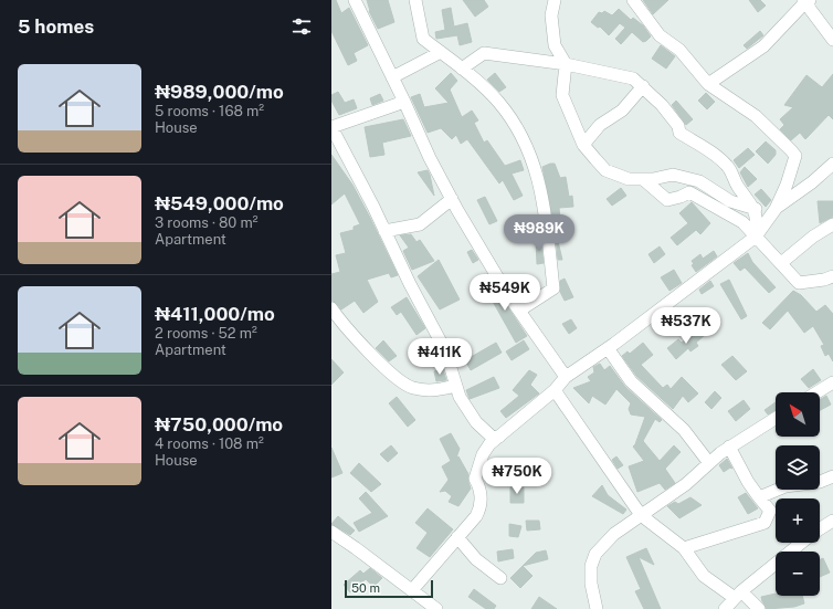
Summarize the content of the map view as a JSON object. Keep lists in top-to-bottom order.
{
  "scale_bar": "50 m",
  "north": "top left",
  "page": {
    "heading": "5 homes",
    "list": [
      {
        "name": "₦989,000/mo",
        "note": "5 rooms · 168 m² · House"
      },
      {
        "name": "₦549,000/mo",
        "note": "3 rooms · 80 m² · Apartment"
      },
      {
        "name": "₦411,000/mo",
        "note": "2 rooms · 52 m² · Apartment"
      },
      {
        "name": "₦750,000/mo",
        "note": "4 rooms · 108 m² · House"
      }
    ],
    "price": [
      "₦989K",
      "₦549K",
      "₦537K",
      "₦411K",
      "₦750K"
    ],
    "map_buttons": ["+", "−"],
    "scale": "50 m"
  }
}
